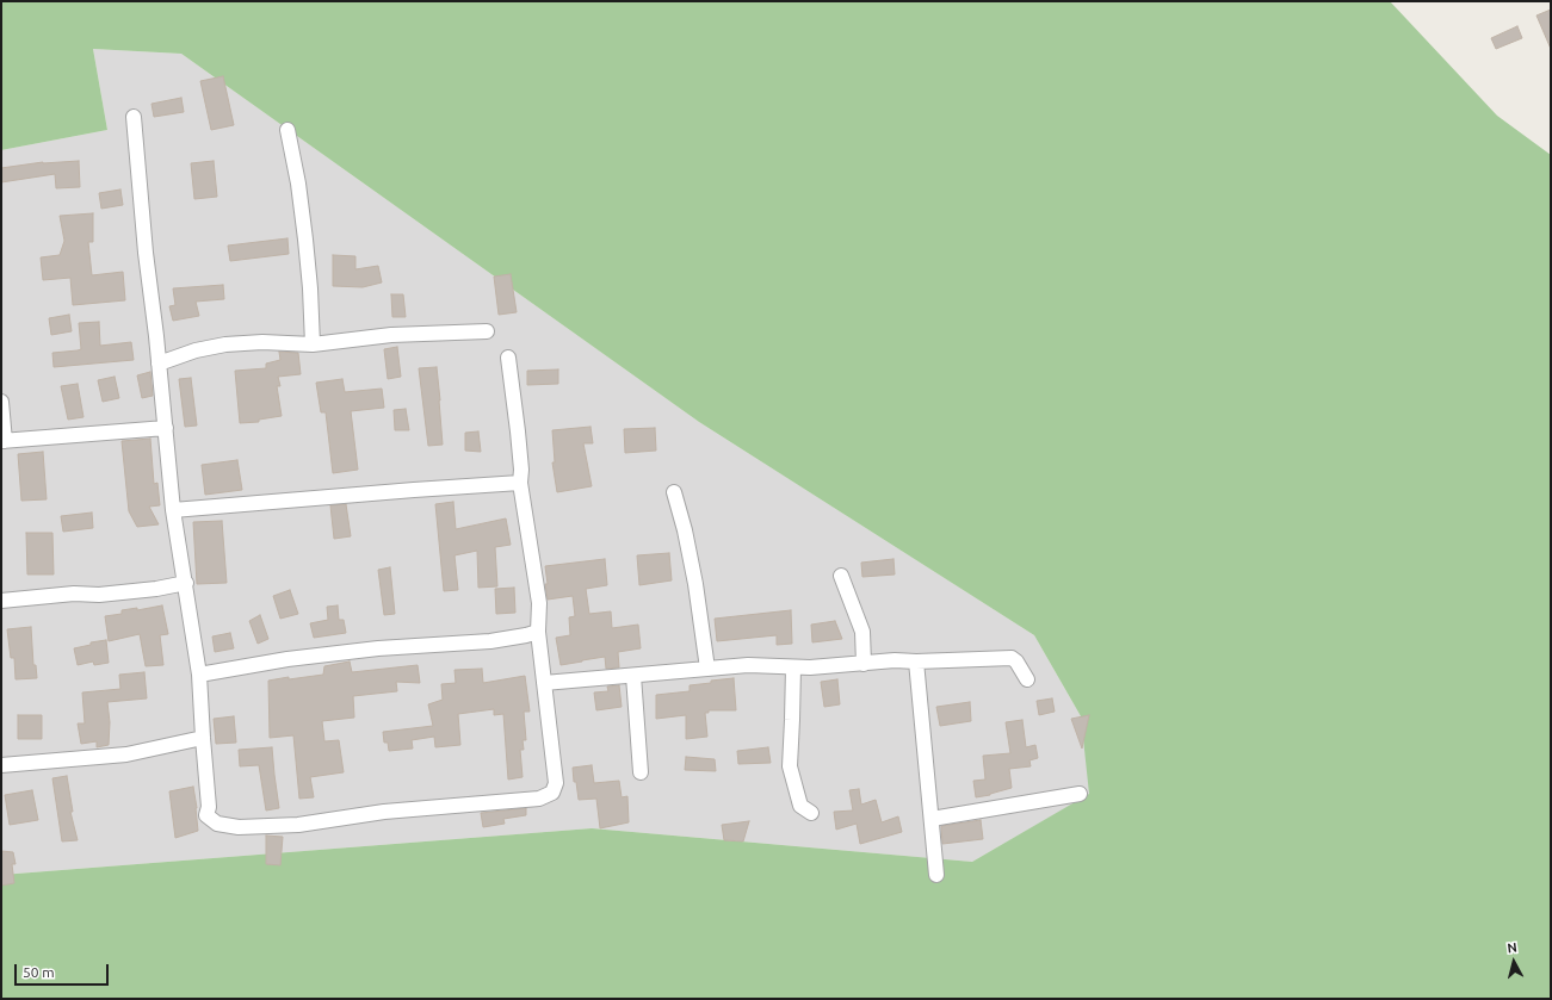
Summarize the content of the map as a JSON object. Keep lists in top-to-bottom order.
{
  "scale_bar": "50 m",
  "north": "top"
}
